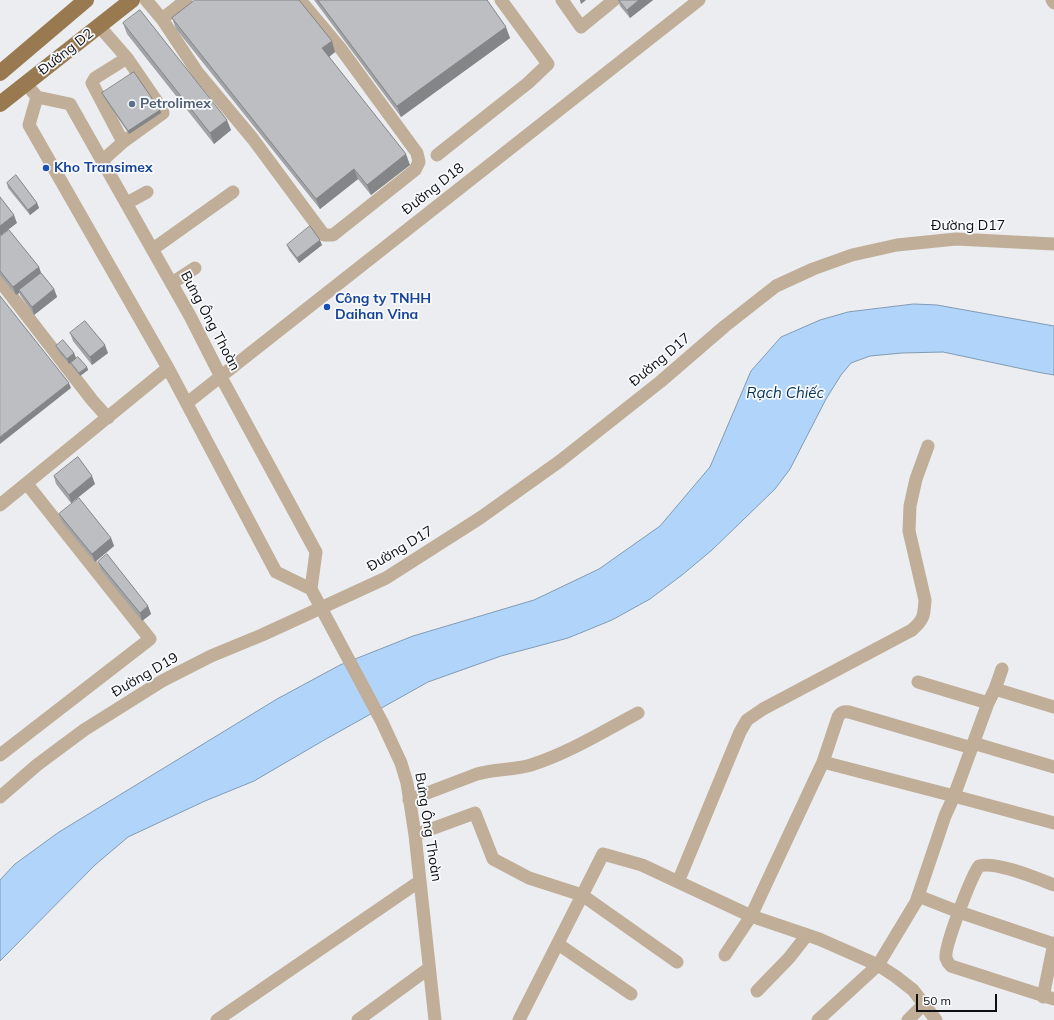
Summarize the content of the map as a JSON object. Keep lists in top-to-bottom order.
{
  "streets": {
    "main road": ["Đường D2"],
    "street": [
      "Đường D18",
      "Đường D17",
      "Bưng Ông Thoàn",
      "Đường D19"
    ]
  },
  "crossings": [
    ["Đường D18", "Bưng Ông Thoàn"],
    ["Đường D17", "Bưng Ông Thoàn"],
    ["Đường D17", "Đường D19"],
    ["Bưng Ông Thoàn", "Đường D19"]
  ],
  "water": ["Rạch Chiếc"],
  "places": ["Petrolimex", "Kho Transimex", "Công ty TNHH Daihan Vina"],
  "scale_bar": "50 m"
}
